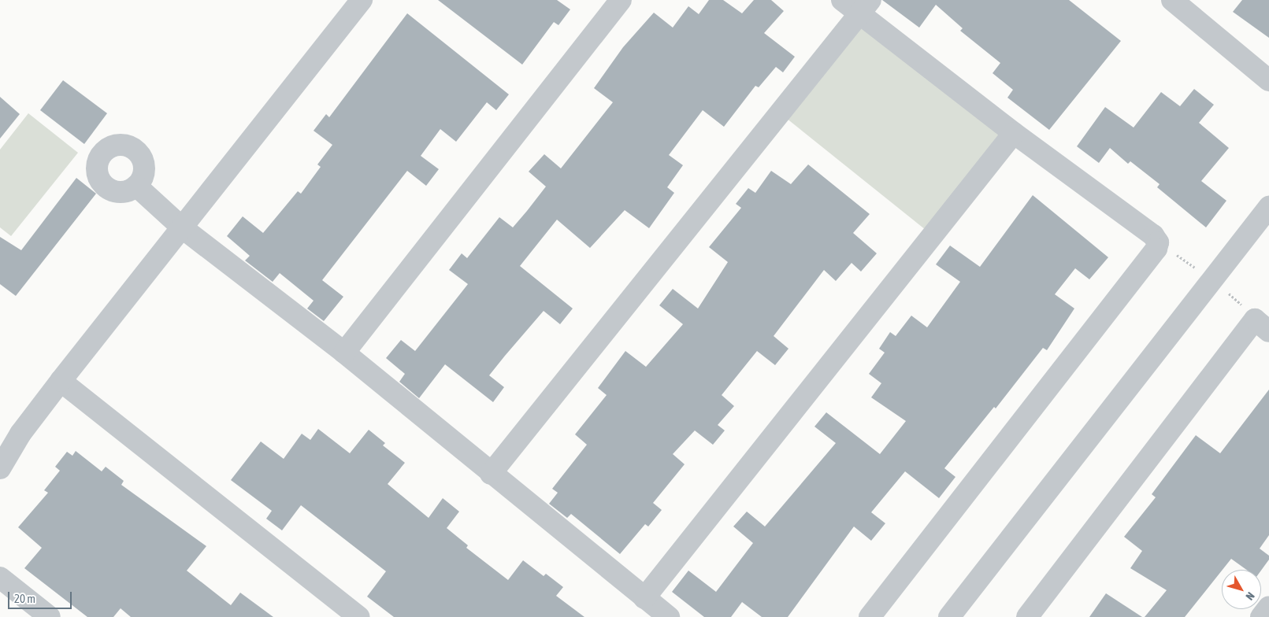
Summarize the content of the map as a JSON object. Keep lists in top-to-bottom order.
{
  "scale_bar": "20 m",
  "north": "bottom right"
}
